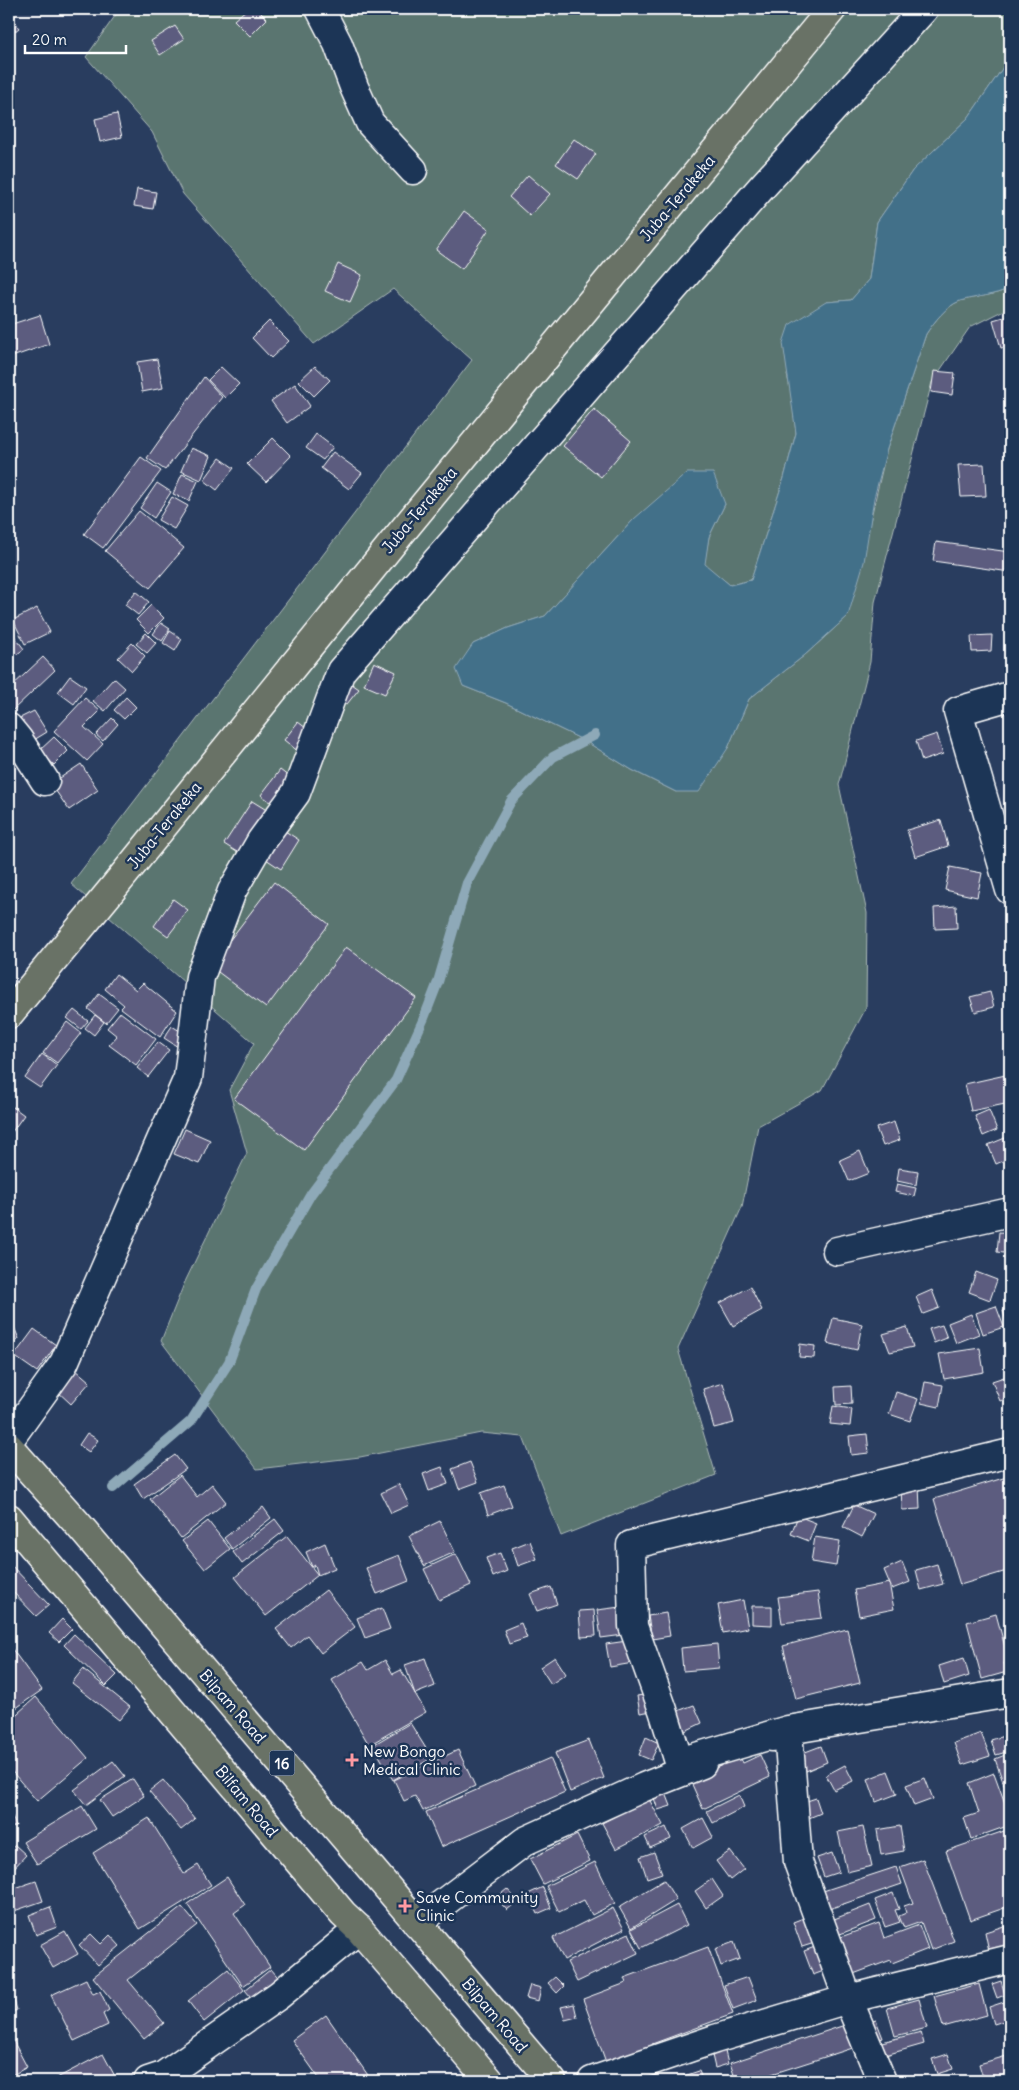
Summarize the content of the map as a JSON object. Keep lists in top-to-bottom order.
{
  "streets": {
    "main road": [
      "Juba-Terakeka",
      "Bilpam Road",
      "16",
      "Bilfam Road"
    ]
  },
  "places": {
    "health": ["New Bongo Medical Clinic", "Save Community Clinic"]
  },
  "scale_bar": "20 m"
}
